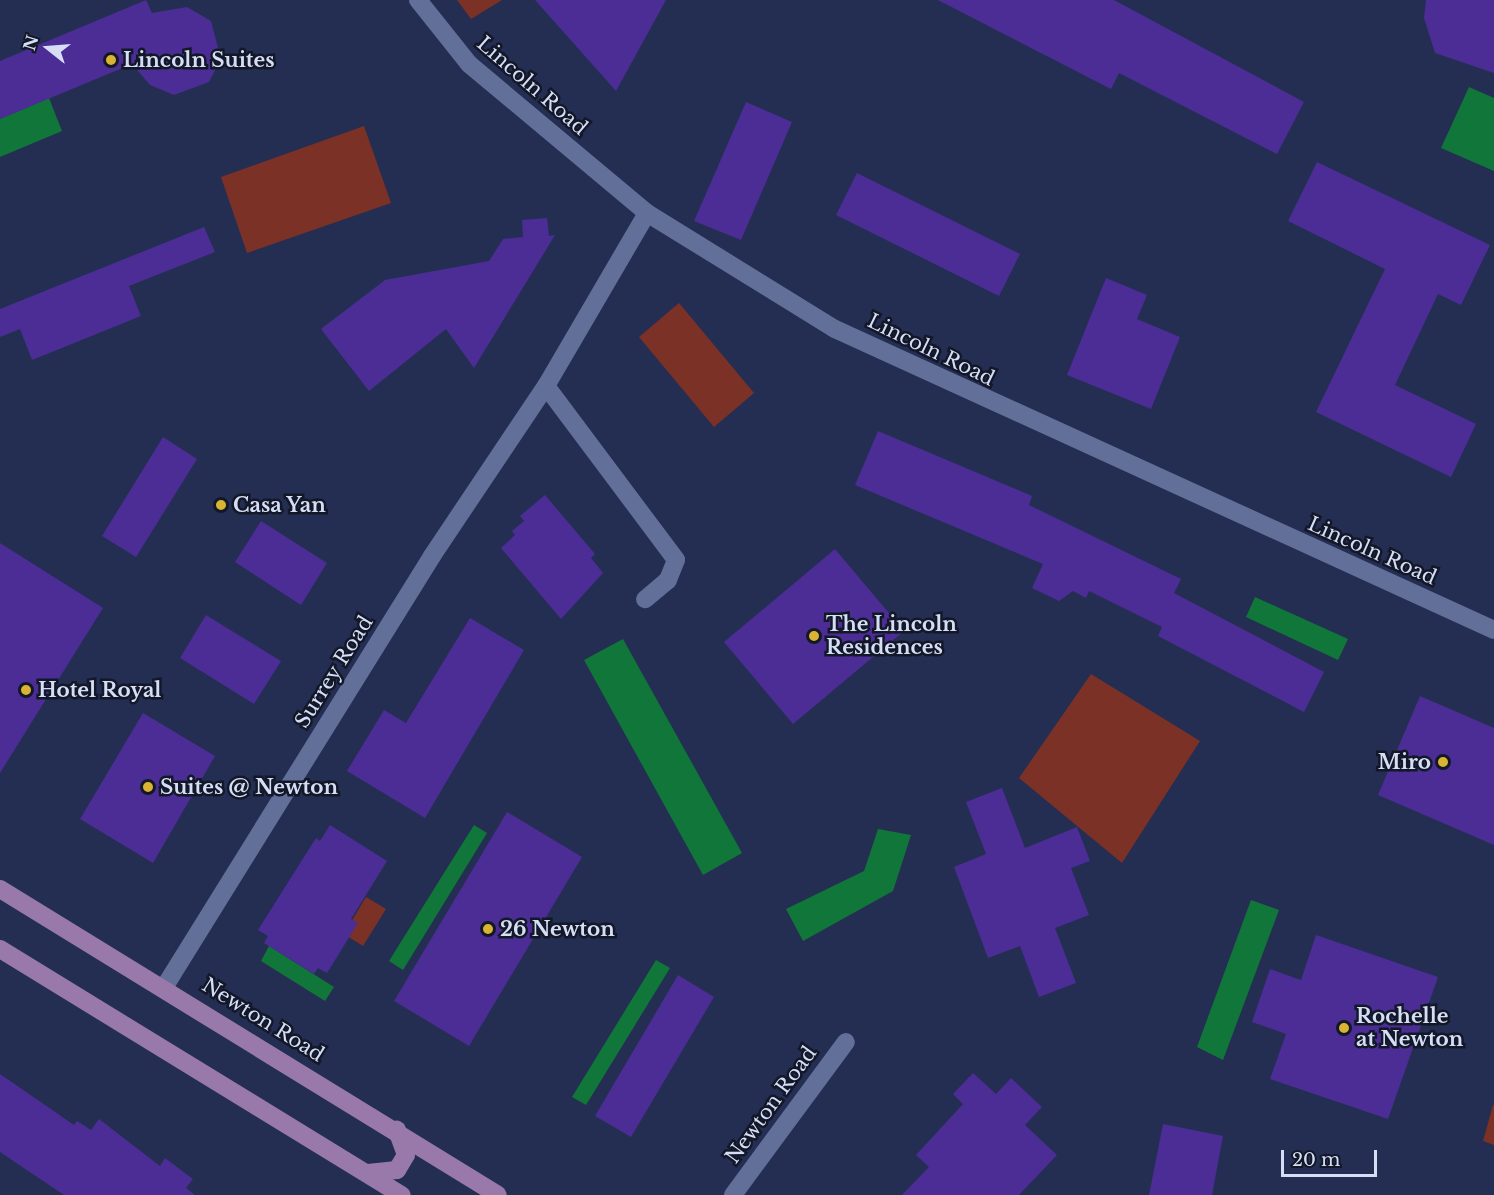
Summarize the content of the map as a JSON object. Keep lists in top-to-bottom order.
{
  "streets": {
    "main road": ["Newton Road"],
    "street": ["Lincoln Road", "Surrey Road"]
  },
  "crossings": [
    ["Lincoln Road", "Surrey Road"],
    ["Surrey Road", "Newton Road"]
  ],
  "places": [
    "Lincoln Suites",
    "Casa Yan",
    "The Lincoln Residences",
    "Hotel Royal",
    "Miro",
    "Suites @ Newton",
    "26 Newton",
    "Rochelle at Newton"
  ],
  "scale_bar": "20 m",
  "north": "left"
}
